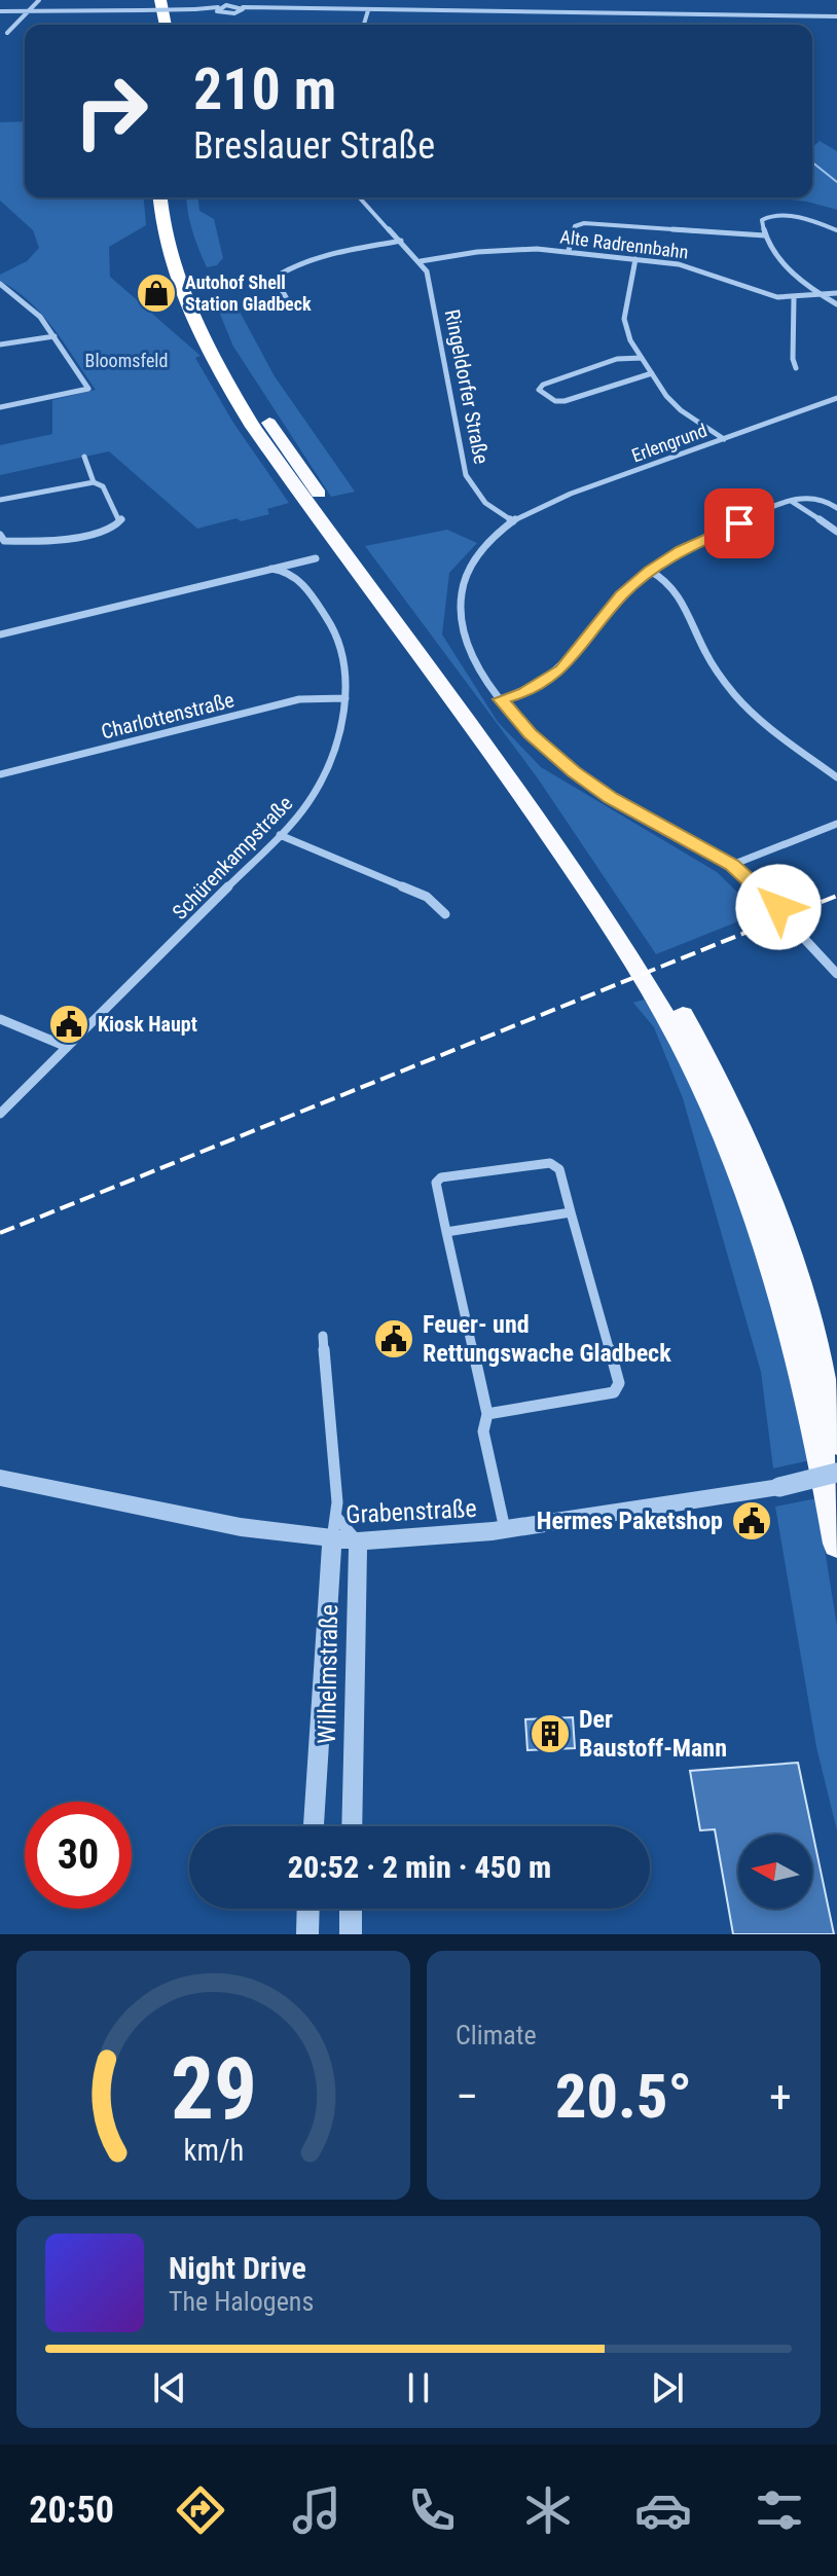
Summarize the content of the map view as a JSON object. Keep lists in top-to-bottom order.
{
  "streets": {
    "street": [
      "Alte Radrennbahn",
      "Ringeldorfer Straße",
      "Erlengrund",
      "Charlottenstraße",
      "Schürenkampstraße",
      "Grabenstraße",
      "Wilhelmstraße"
    ]
  },
  "crossings": [
    ["Alte Radrennbahn", "Ringeldorfer Straße"],
    ["Ringeldorfer Straße", "Erlengrund"],
    ["Charlottenstraße", "Schürenkampstraße"],
    ["Grabenstraße", "Wilhelmstraße"]
  ],
  "parks": ["Bloomsfeld"],
  "places": {
    "shop": ["Autohof Shell Station Gladbeck"],
    "public building": ["Kiosk Haupt", "Feuer- und Rettungswache Gladbeck", "Hermes Paketshop"],
    "building": ["Der Baustoff-Mann"]
  },
  "north": "left",
  "page": {
    "turn": ["210 m", "Breslauer Straße"],
    "limit": "30",
    "trip": "20:52 · 2 min · 450 m",
    "tile": "Climate",
    "heat": ["−", "20.5°", "+"],
    "song": ["Night Drive", "The Halogens"],
    "tabs": "20:50",
    "gauge": ["29", "km/h"]
  }
}
